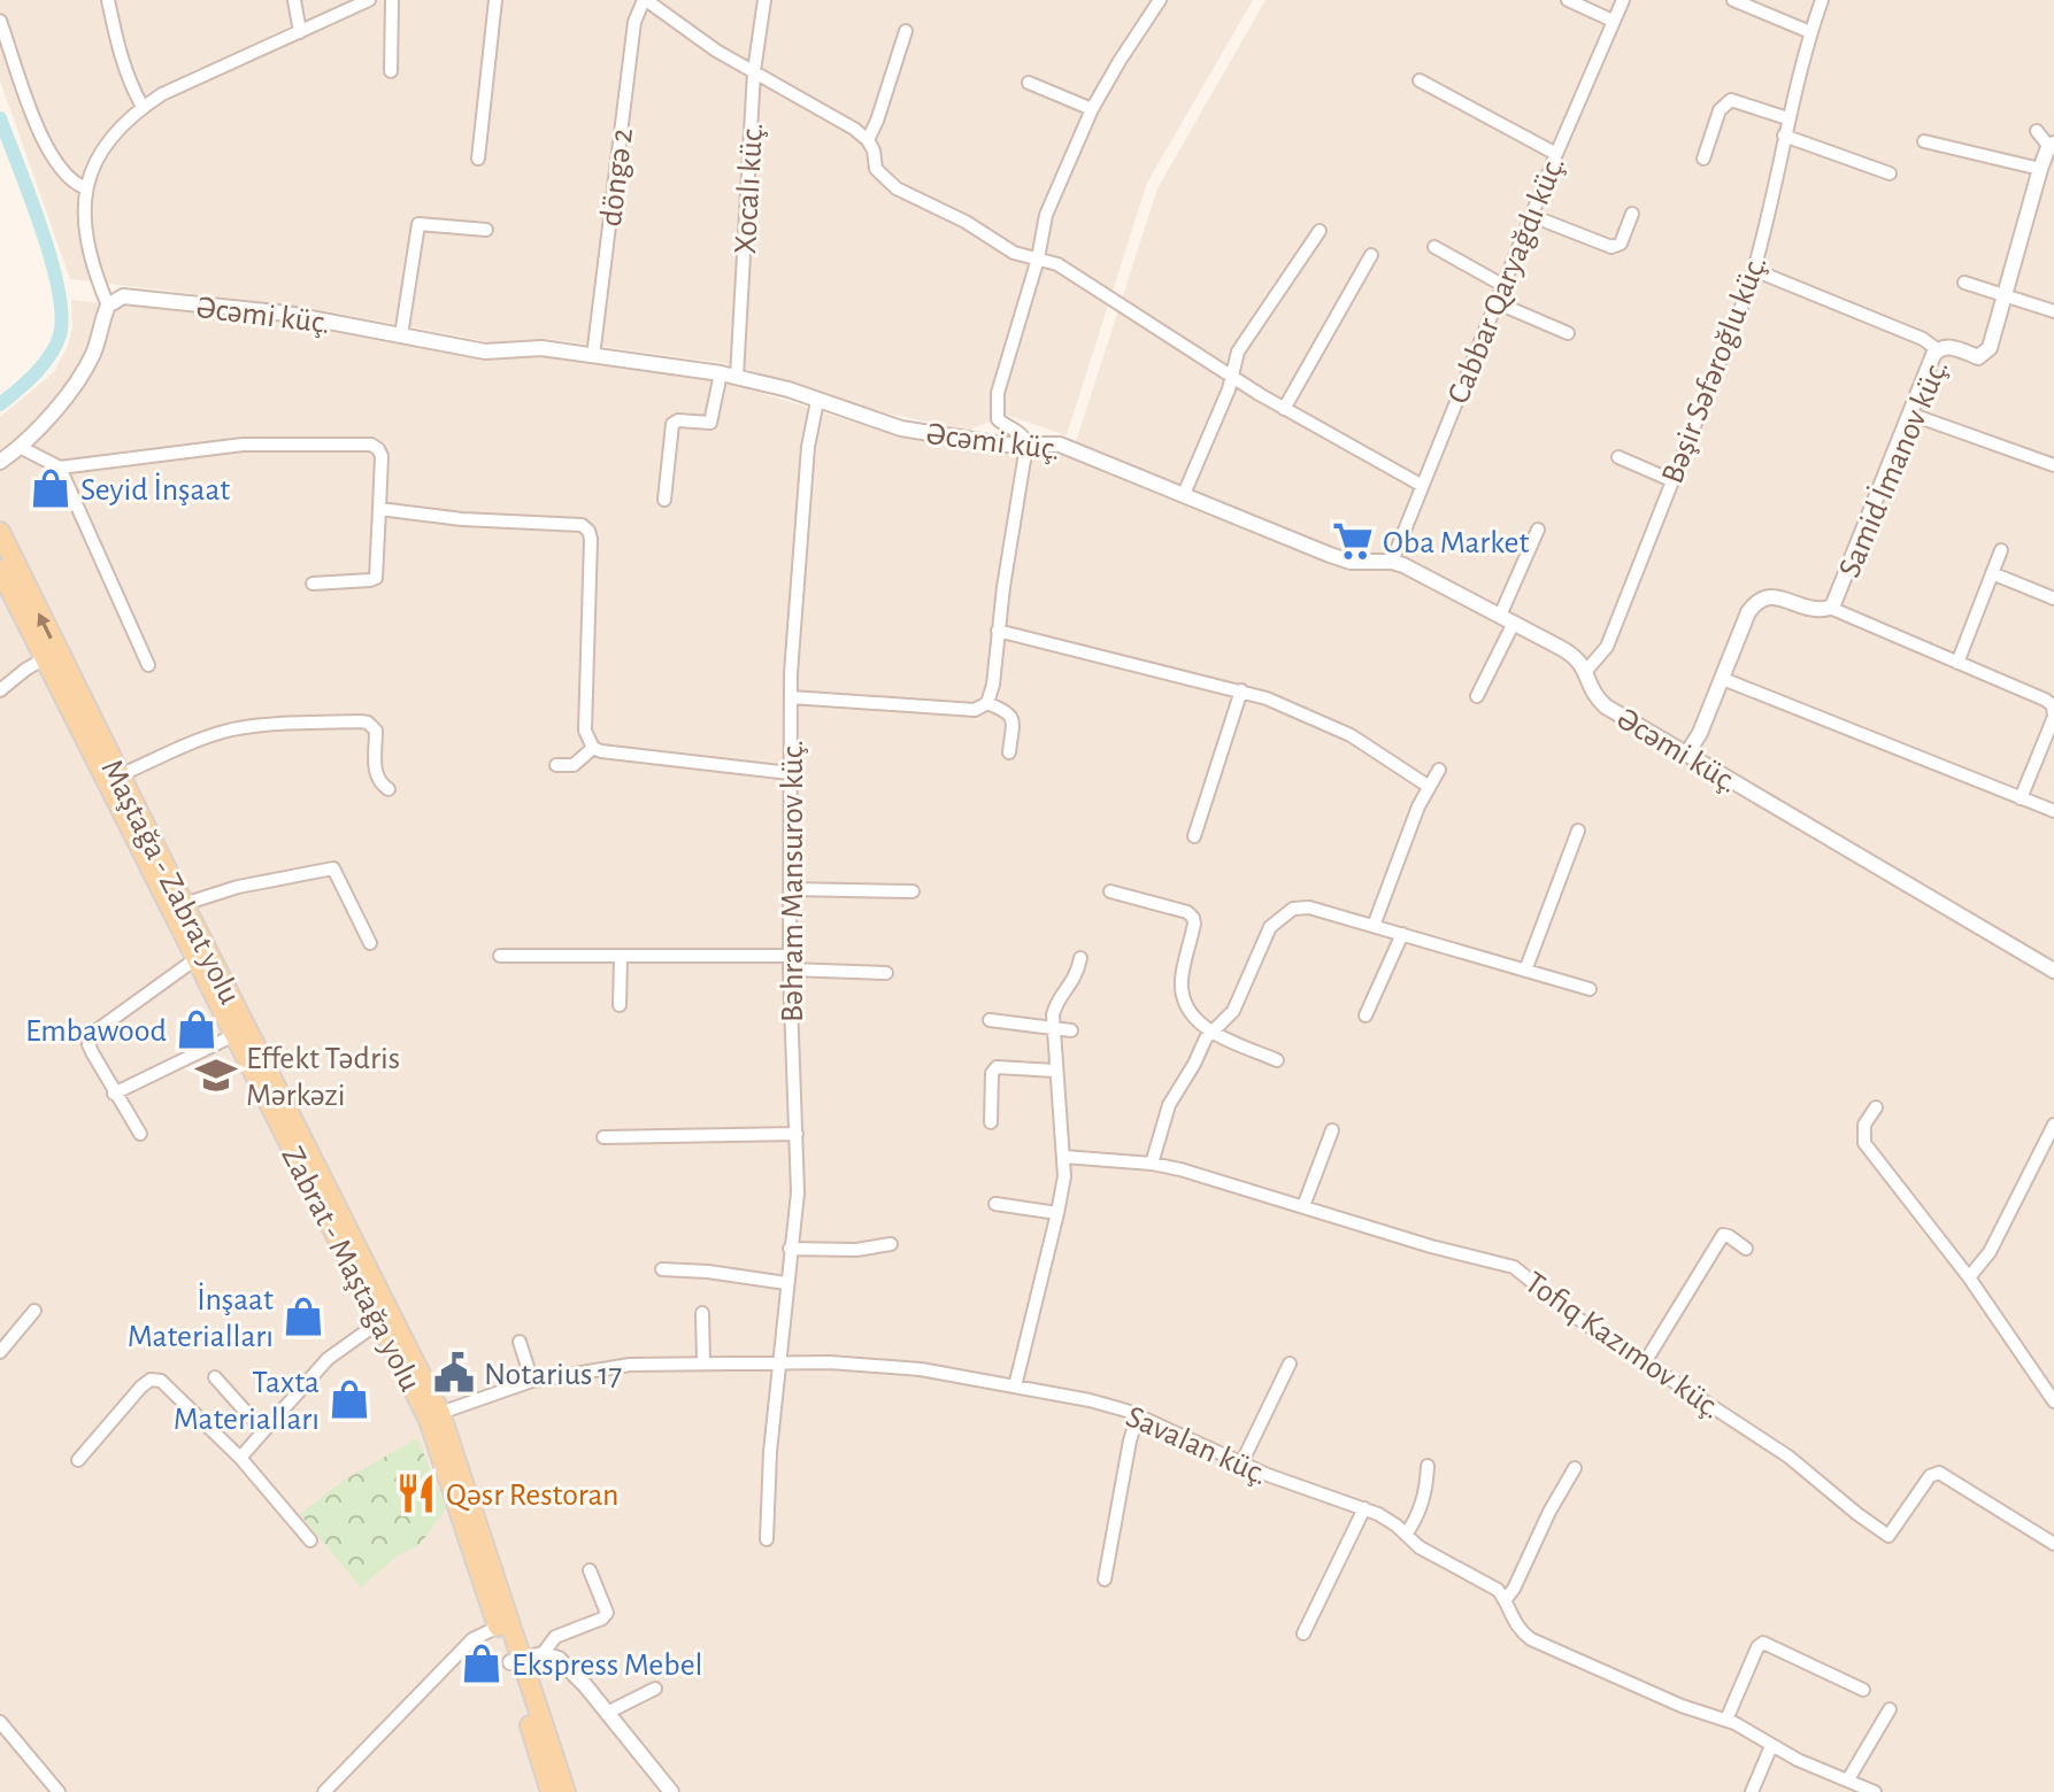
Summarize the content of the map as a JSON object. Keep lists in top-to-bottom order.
{
  "streets": {
    "main road": ["Maştağa - Zabrat yolu", "Zabrat - Maştağa yolu"],
    "street": [
      "döngə 2",
      "Xocalı küç.",
      "Cabbar Qaryağdı küç.",
      "Əcəmi küç.",
      "Bəşir Səfəroğlu küç.",
      "Samid İmanov küç.",
      "Bəhram Mansurov küç.",
      "Tofiq Kazımov küç.",
      "Savalan küç."
    ]
  },
  "crossings": [
    ["döngə 2", "Əcəmi küç."],
    ["Xocalı küç.", "Əcəmi küç."],
    ["Cabbar Qaryağdı küç.", "Əcəmi küç."],
    ["Əcəmi küç.", "Bəşir Səfəroğlu küç."],
    ["Əcəmi küç.", "Samid İmanov küç."],
    ["Əcəmi küç.", "Bəhram Mansurov küç."],
    ["Maştağa - Zabrat yolu", "Zabrat - Maştağa yolu"],
    ["Maştağa - Zabrat yolu", "Savalan küç."],
    ["Bəhram Mansurov küç.", "Savalan küç."]
  ],
  "places": {
    "shop": [
      "Seyid İnşaat",
      "Embawood",
      "İnşaat Materialları",
      "Taxta Materialları",
      "Ekspress Mebel"
    ],
    "supermarket": ["Oba Market"],
    "school or university": ["Effekt Tədris Mərkəzi"],
    "public building": ["Notarius 17"],
    "restaurant": ["Qəsr Restoran"]
  }
}
